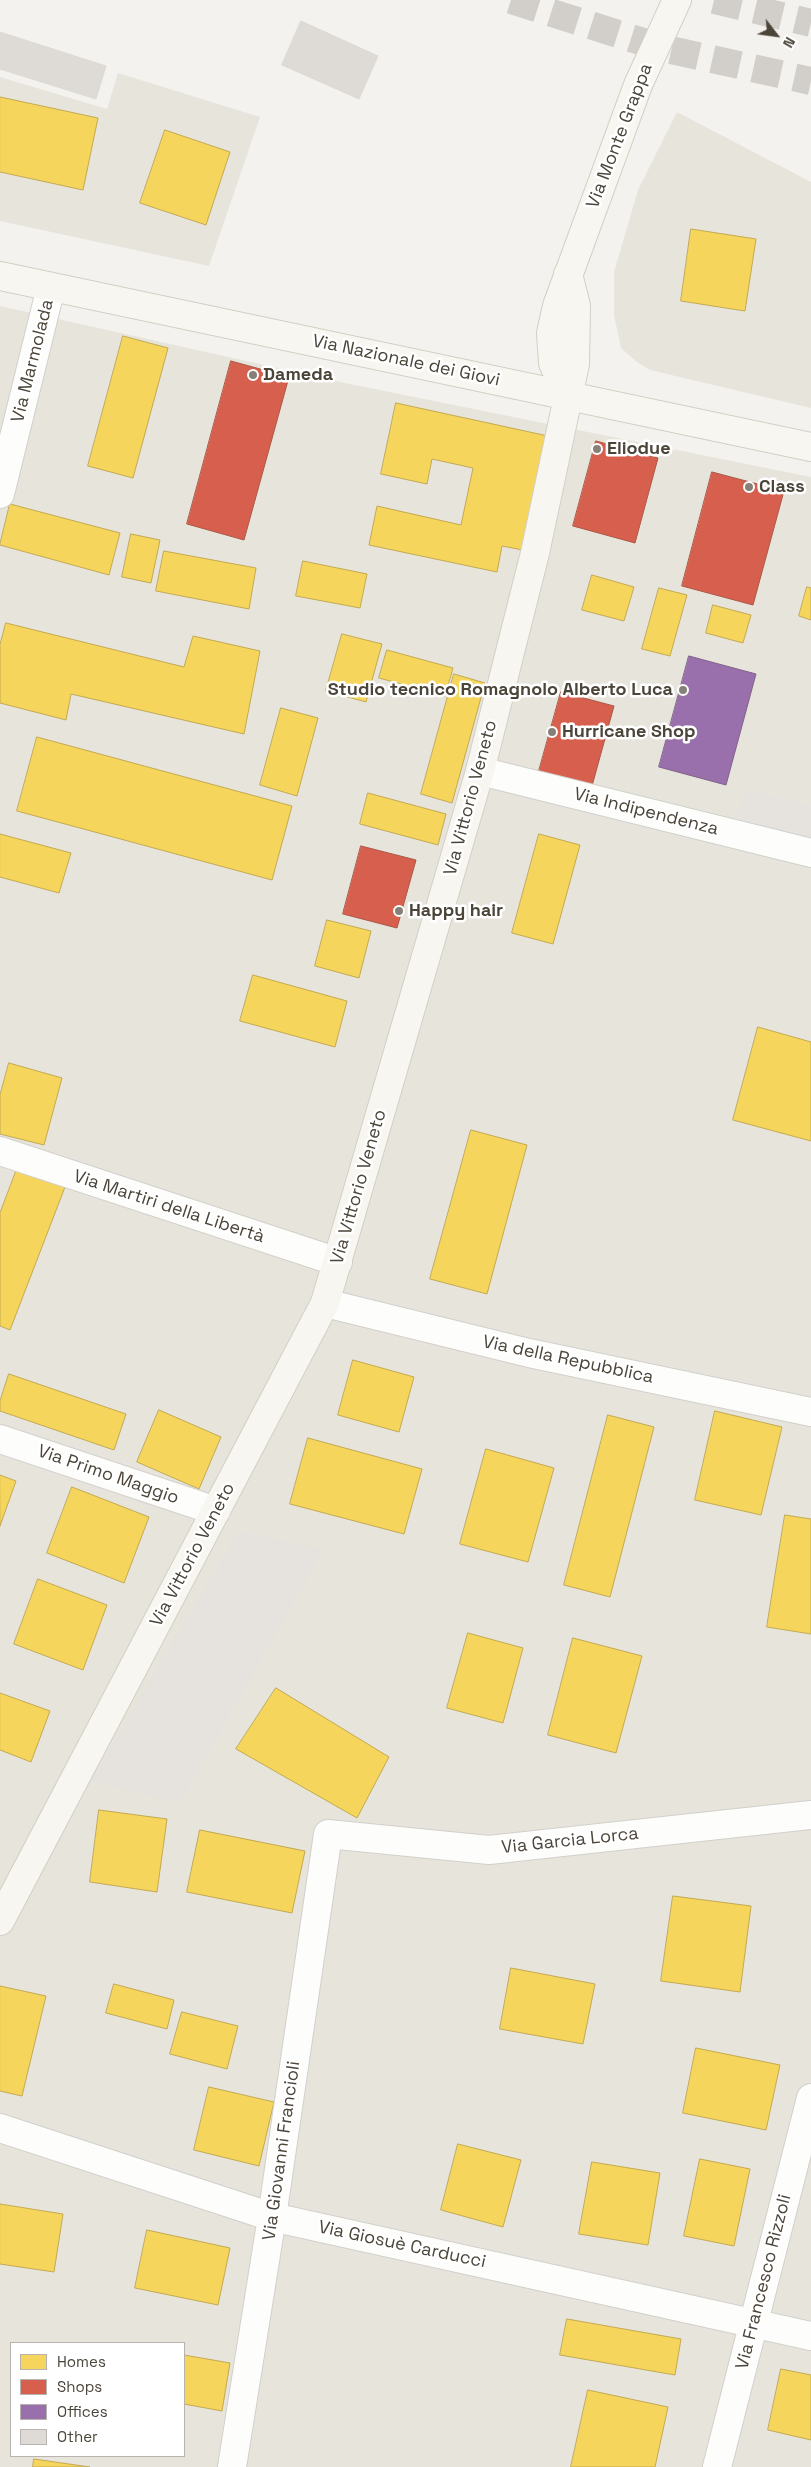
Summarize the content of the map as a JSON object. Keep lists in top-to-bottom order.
{
  "streets": {
    "street": [
      "Via Monte Grappa",
      "Via Marmolada",
      "Via Nazionale dei Giovi",
      "Via Vittorio Veneto",
      "Via Indipendenza",
      "Via Martiri della Libertà",
      "Via della Repubblica",
      "Via Primo Maggio",
      "Via Garcia Lorca",
      "Via Giovanni Francioli",
      "Via Giosuè Carducci",
      "Via Francesco Rizzoli"
    ]
  },
  "crossings": [
    ["Via Monte Grappa", "Via Nazionale dei Giovi"],
    ["Via Monte Grappa", "Via Vittorio Veneto"],
    ["Via Marmolada", "Via Nazionale dei Giovi"],
    ["Via Nazionale dei Giovi", "Via Vittorio Veneto"],
    ["Via Vittorio Veneto", "Via Indipendenza"],
    ["Via Vittorio Veneto", "Via Martiri della Libertà"],
    ["Via Vittorio Veneto", "Via della Repubblica"],
    ["Via Vittorio Veneto", "Via Primo Maggio"],
    ["Via Garcia Lorca", "Via Giovanni Francioli"],
    ["Via Giovanni Francioli", "Via Giosuè Carducci"],
    ["Via Giosuè Carducci", "Via Francesco Rizzoli"]
  ],
  "places": [
    "Dameda",
    "Eliodue",
    "Class",
    "Studio tecnico Romagnolo Alberto Luca",
    "Hurricane Shop",
    "Happy hair"
  ],
  "legend": [
    "Homes",
    "Shops",
    "Offices",
    "Other"
  ],
  "north": "bottom right"
}
